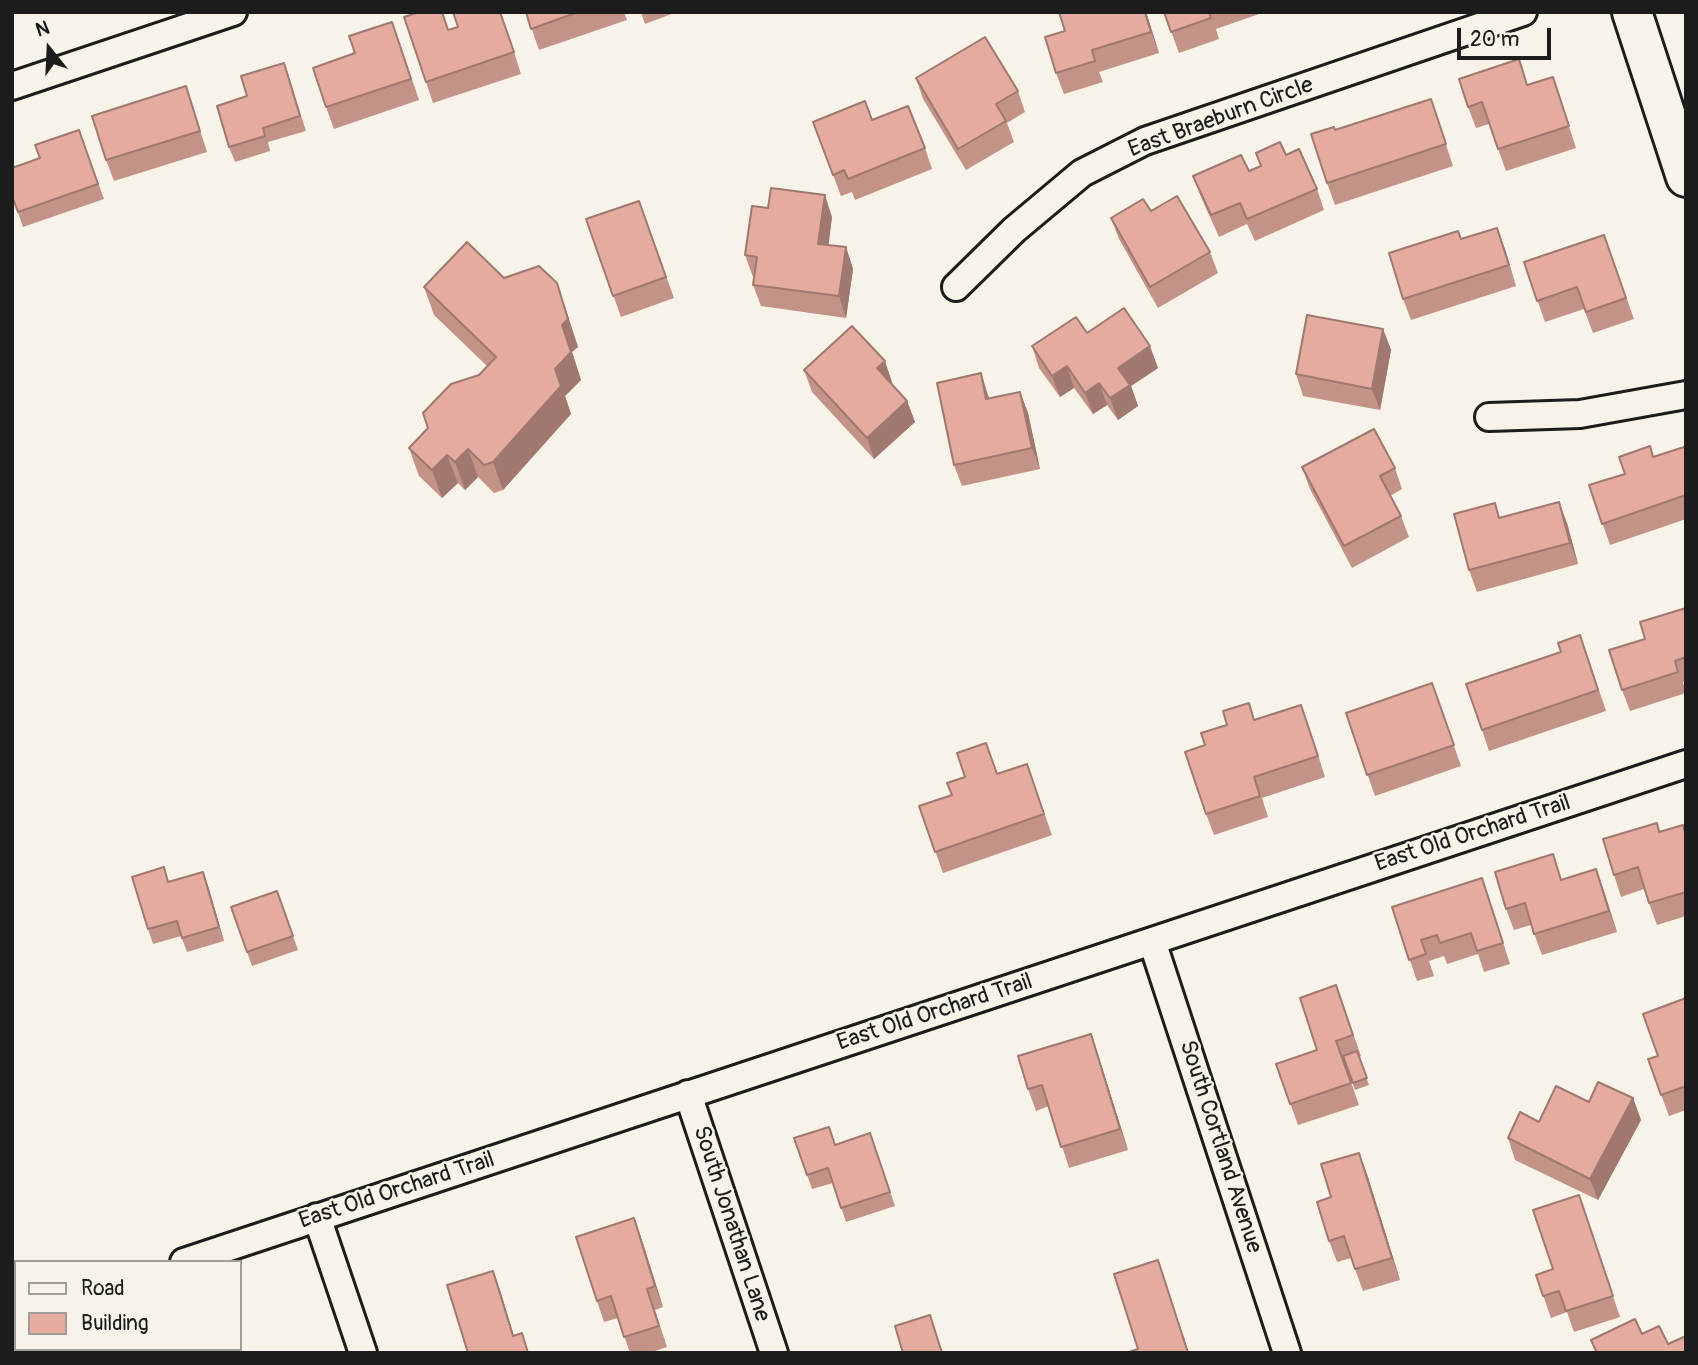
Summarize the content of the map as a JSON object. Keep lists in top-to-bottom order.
{
  "streets": {
    "street": [
      "East Braeburn Circle",
      "East Old Orchard Trail",
      "South Cortland Avenue",
      "South Jonathan Lane"
    ]
  },
  "crossings": [
    ["East Old Orchard Trail", "South Cortland Avenue"],
    ["East Old Orchard Trail", "South Jonathan Lane"]
  ],
  "legend": ["Road", "Building"],
  "scale_bar": "20 m",
  "north": "top"
}
